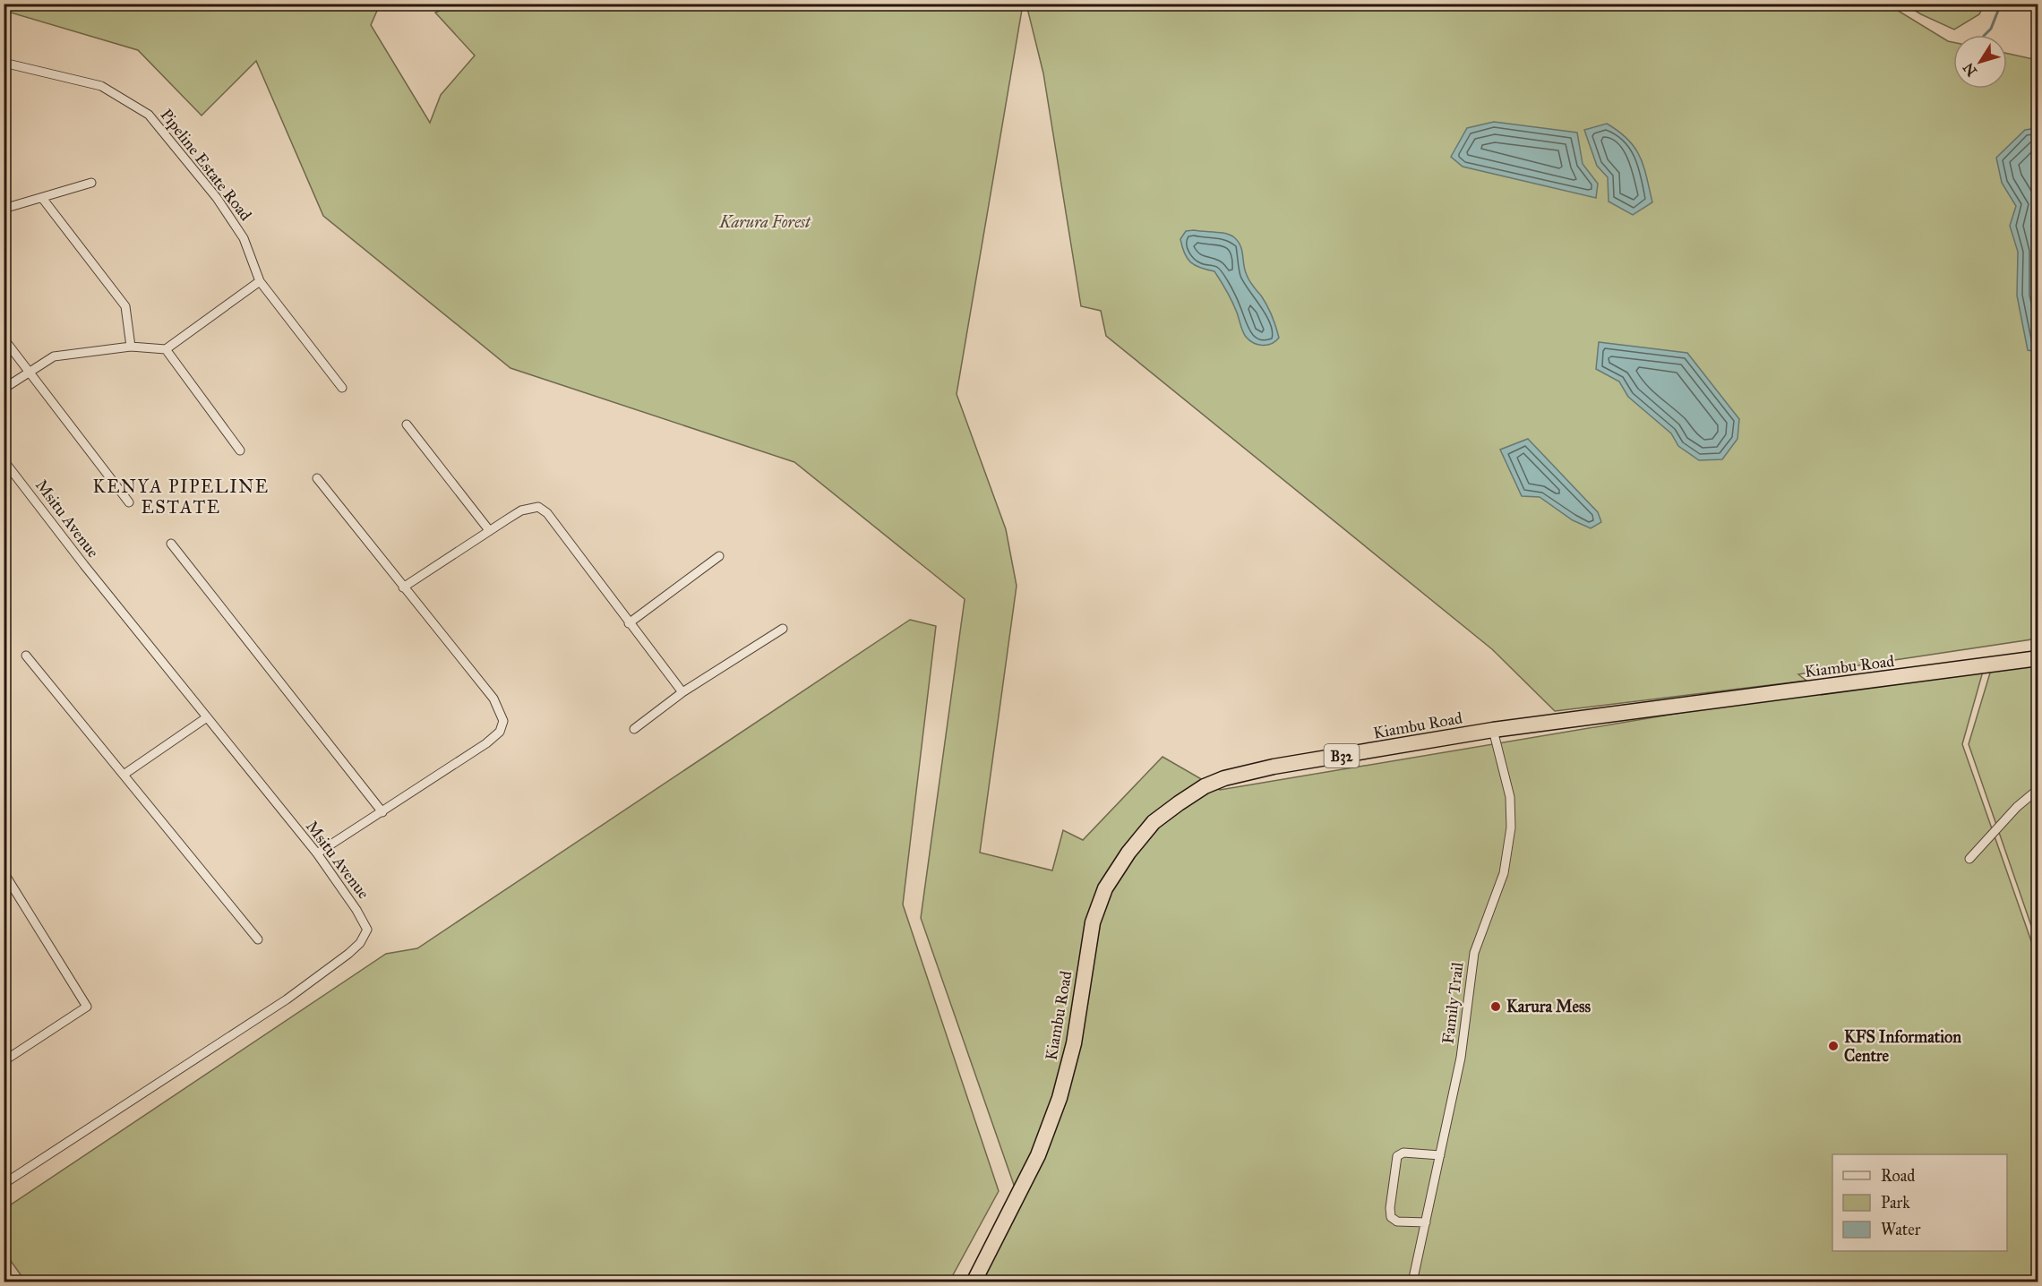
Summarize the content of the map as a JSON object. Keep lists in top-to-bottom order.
{
  "streets": {
    "highway": ["Kiambu Road", "B32"],
    "street": ["Pipeline Estate Road", "Msitu Avenue", "Family Trail"]
  },
  "crossings": [
    ["Kiambu Road", "Family Trail"]
  ],
  "districts": ["KENYA PIPELINE ESTATE"],
  "parks": ["Karura Forest"],
  "places": ["Karura Mess", "KFS Information Centre"],
  "legend": ["Road", "Park", "Water"],
  "north": "bottom left"
}
